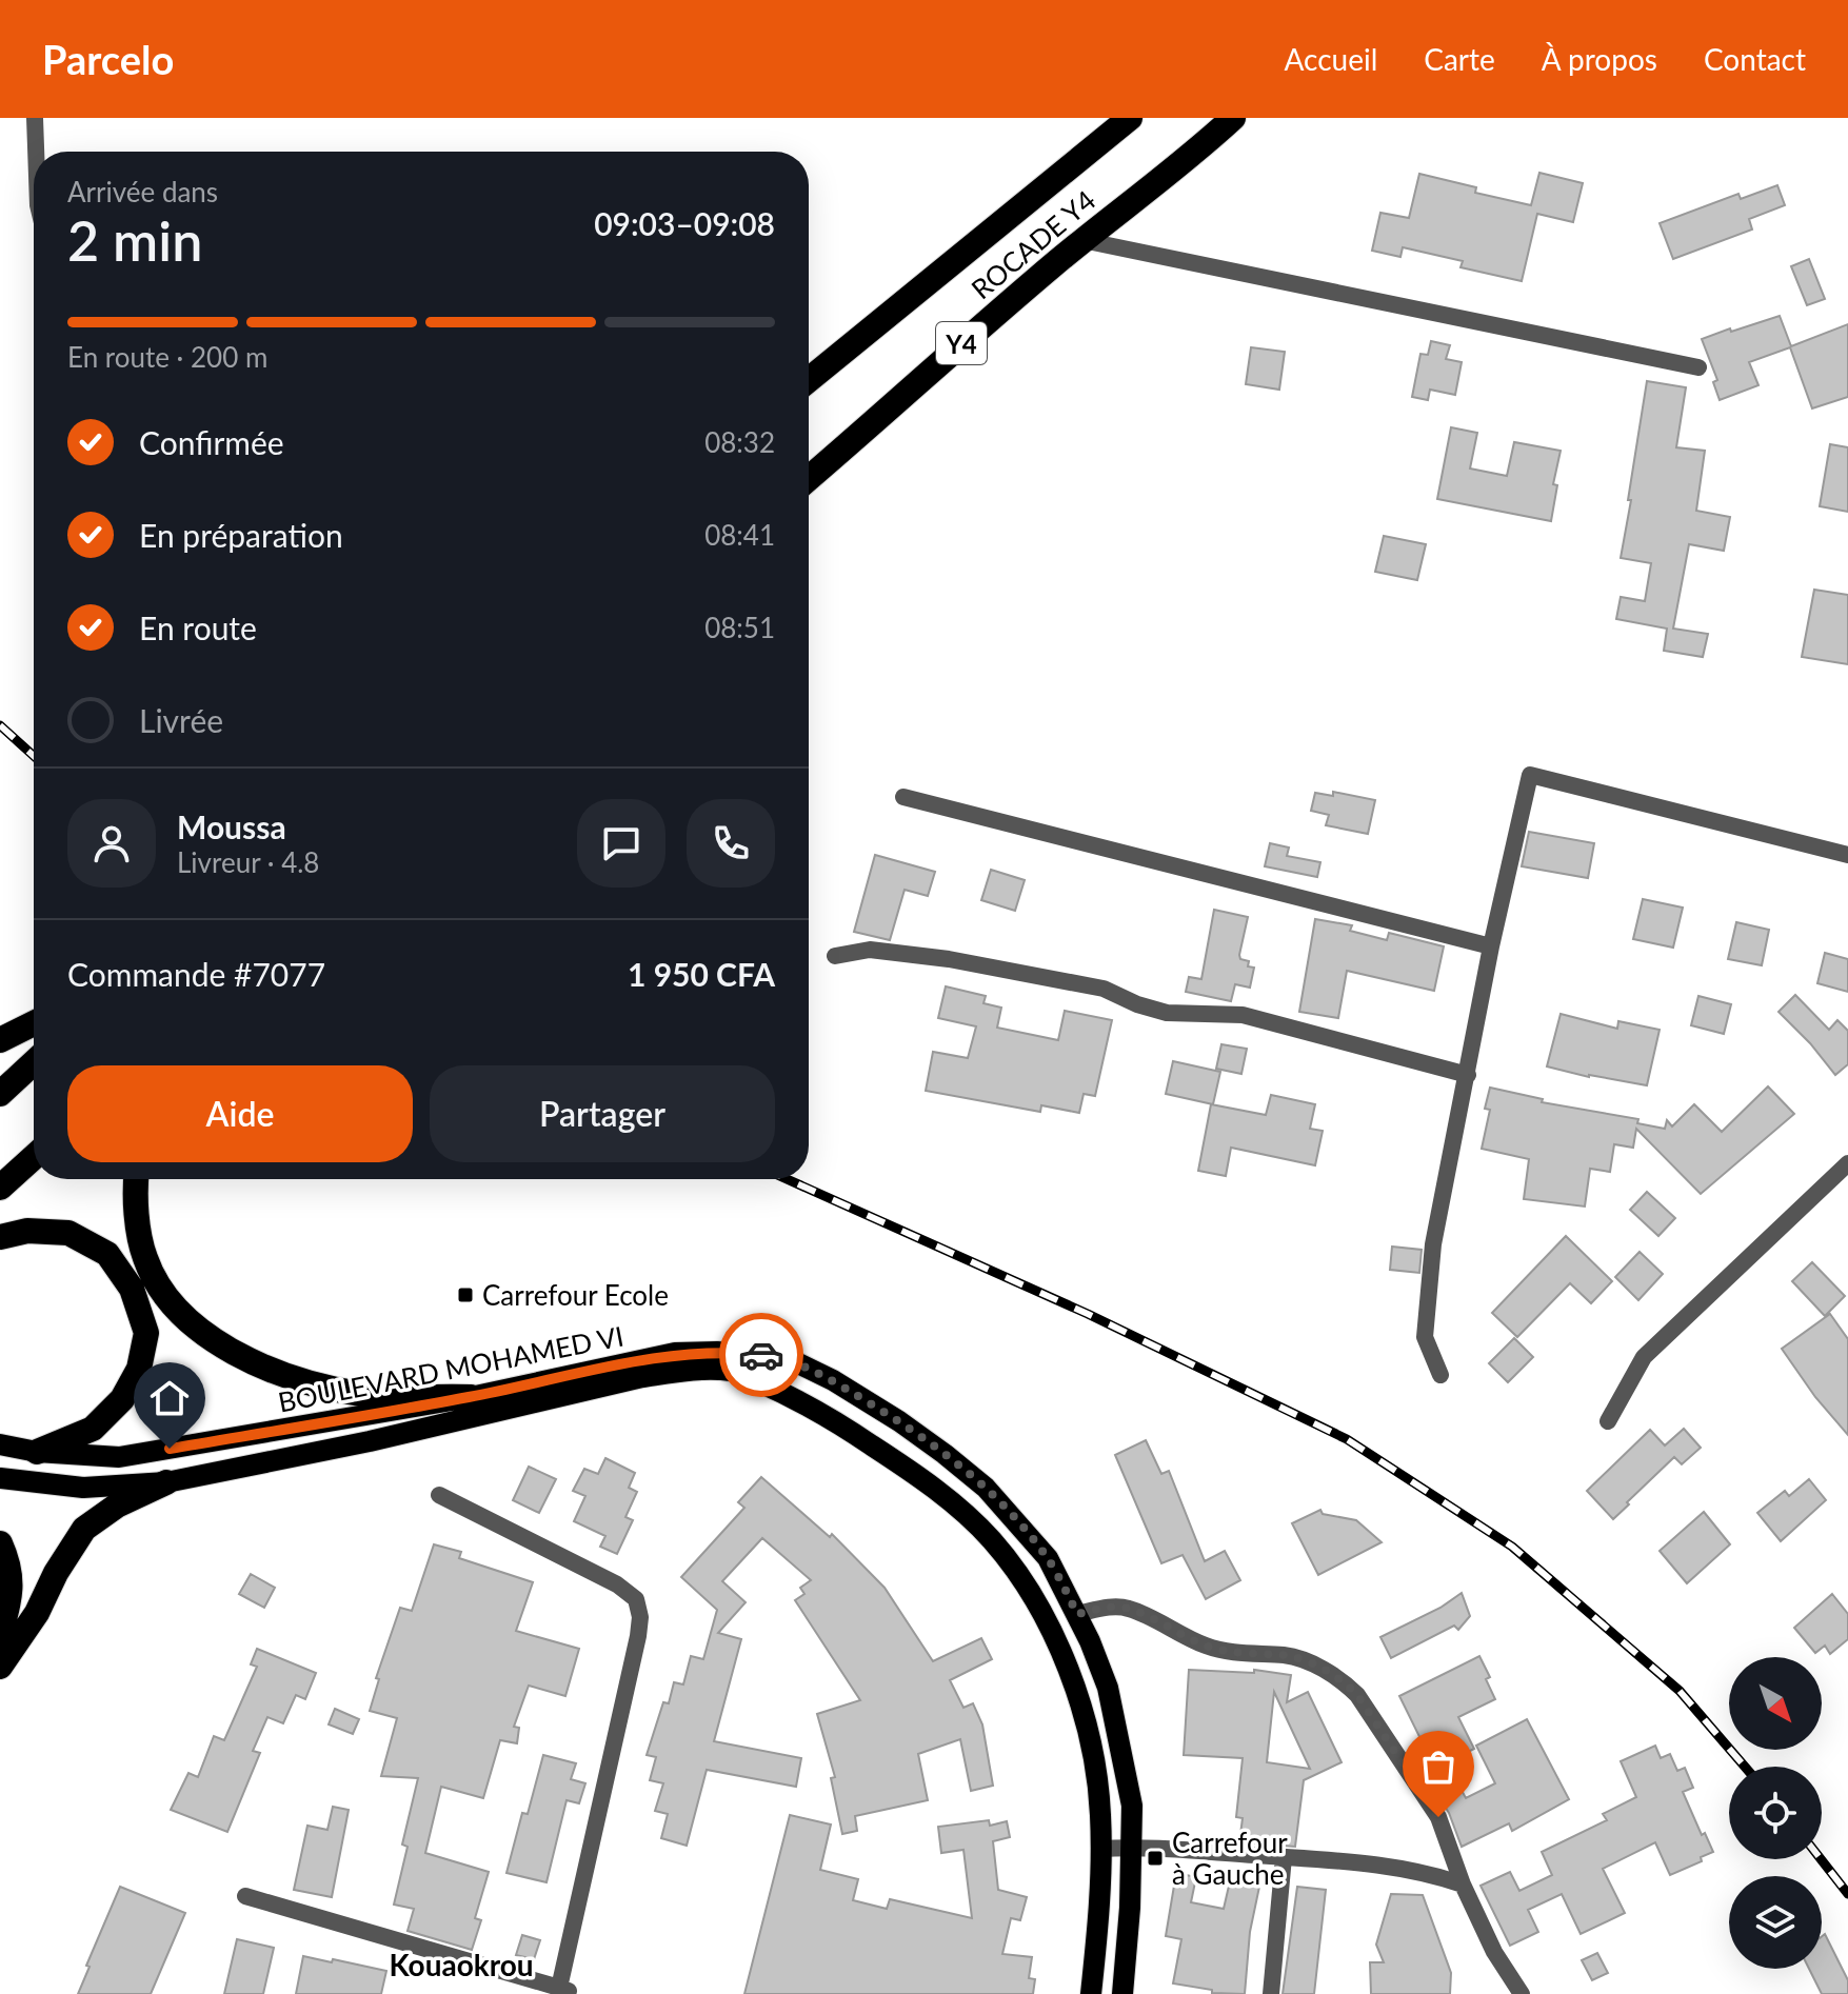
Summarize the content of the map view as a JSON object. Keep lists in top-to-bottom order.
{
  "streets": {
    "highway": ["ROCADE Y4", "Y4"],
    "main road": ["BOULEVARD MOHAMED VI"]
  },
  "districts": ["Kouaokrou"],
  "places": {
    "transit": ["Carrefour Ecole", "Carrefour à Gauche"]
  },
  "north": "bottom right",
  "page": {
    "header": "Parcelo",
    "nav": [
      "Accueil",
      "Carte",
      "À propos",
      "Contact"
    ],
    "heading": ["2 min", "Arrivée dans", "09:03–09:08"],
    "panel": [
      "Moussa",
      "Livreur · 4.8",
      "Commande #7077",
      "1 950 CFA"
    ],
    "bar": "En route · 200 m",
    "list": [
      ["Confirmée", "08:32"],
      ["En préparation", "08:41"],
      ["En route", "08:51"],
      "Livrée"
    ],
    "buttons": ["Aide", "Partager"]
  }
}
